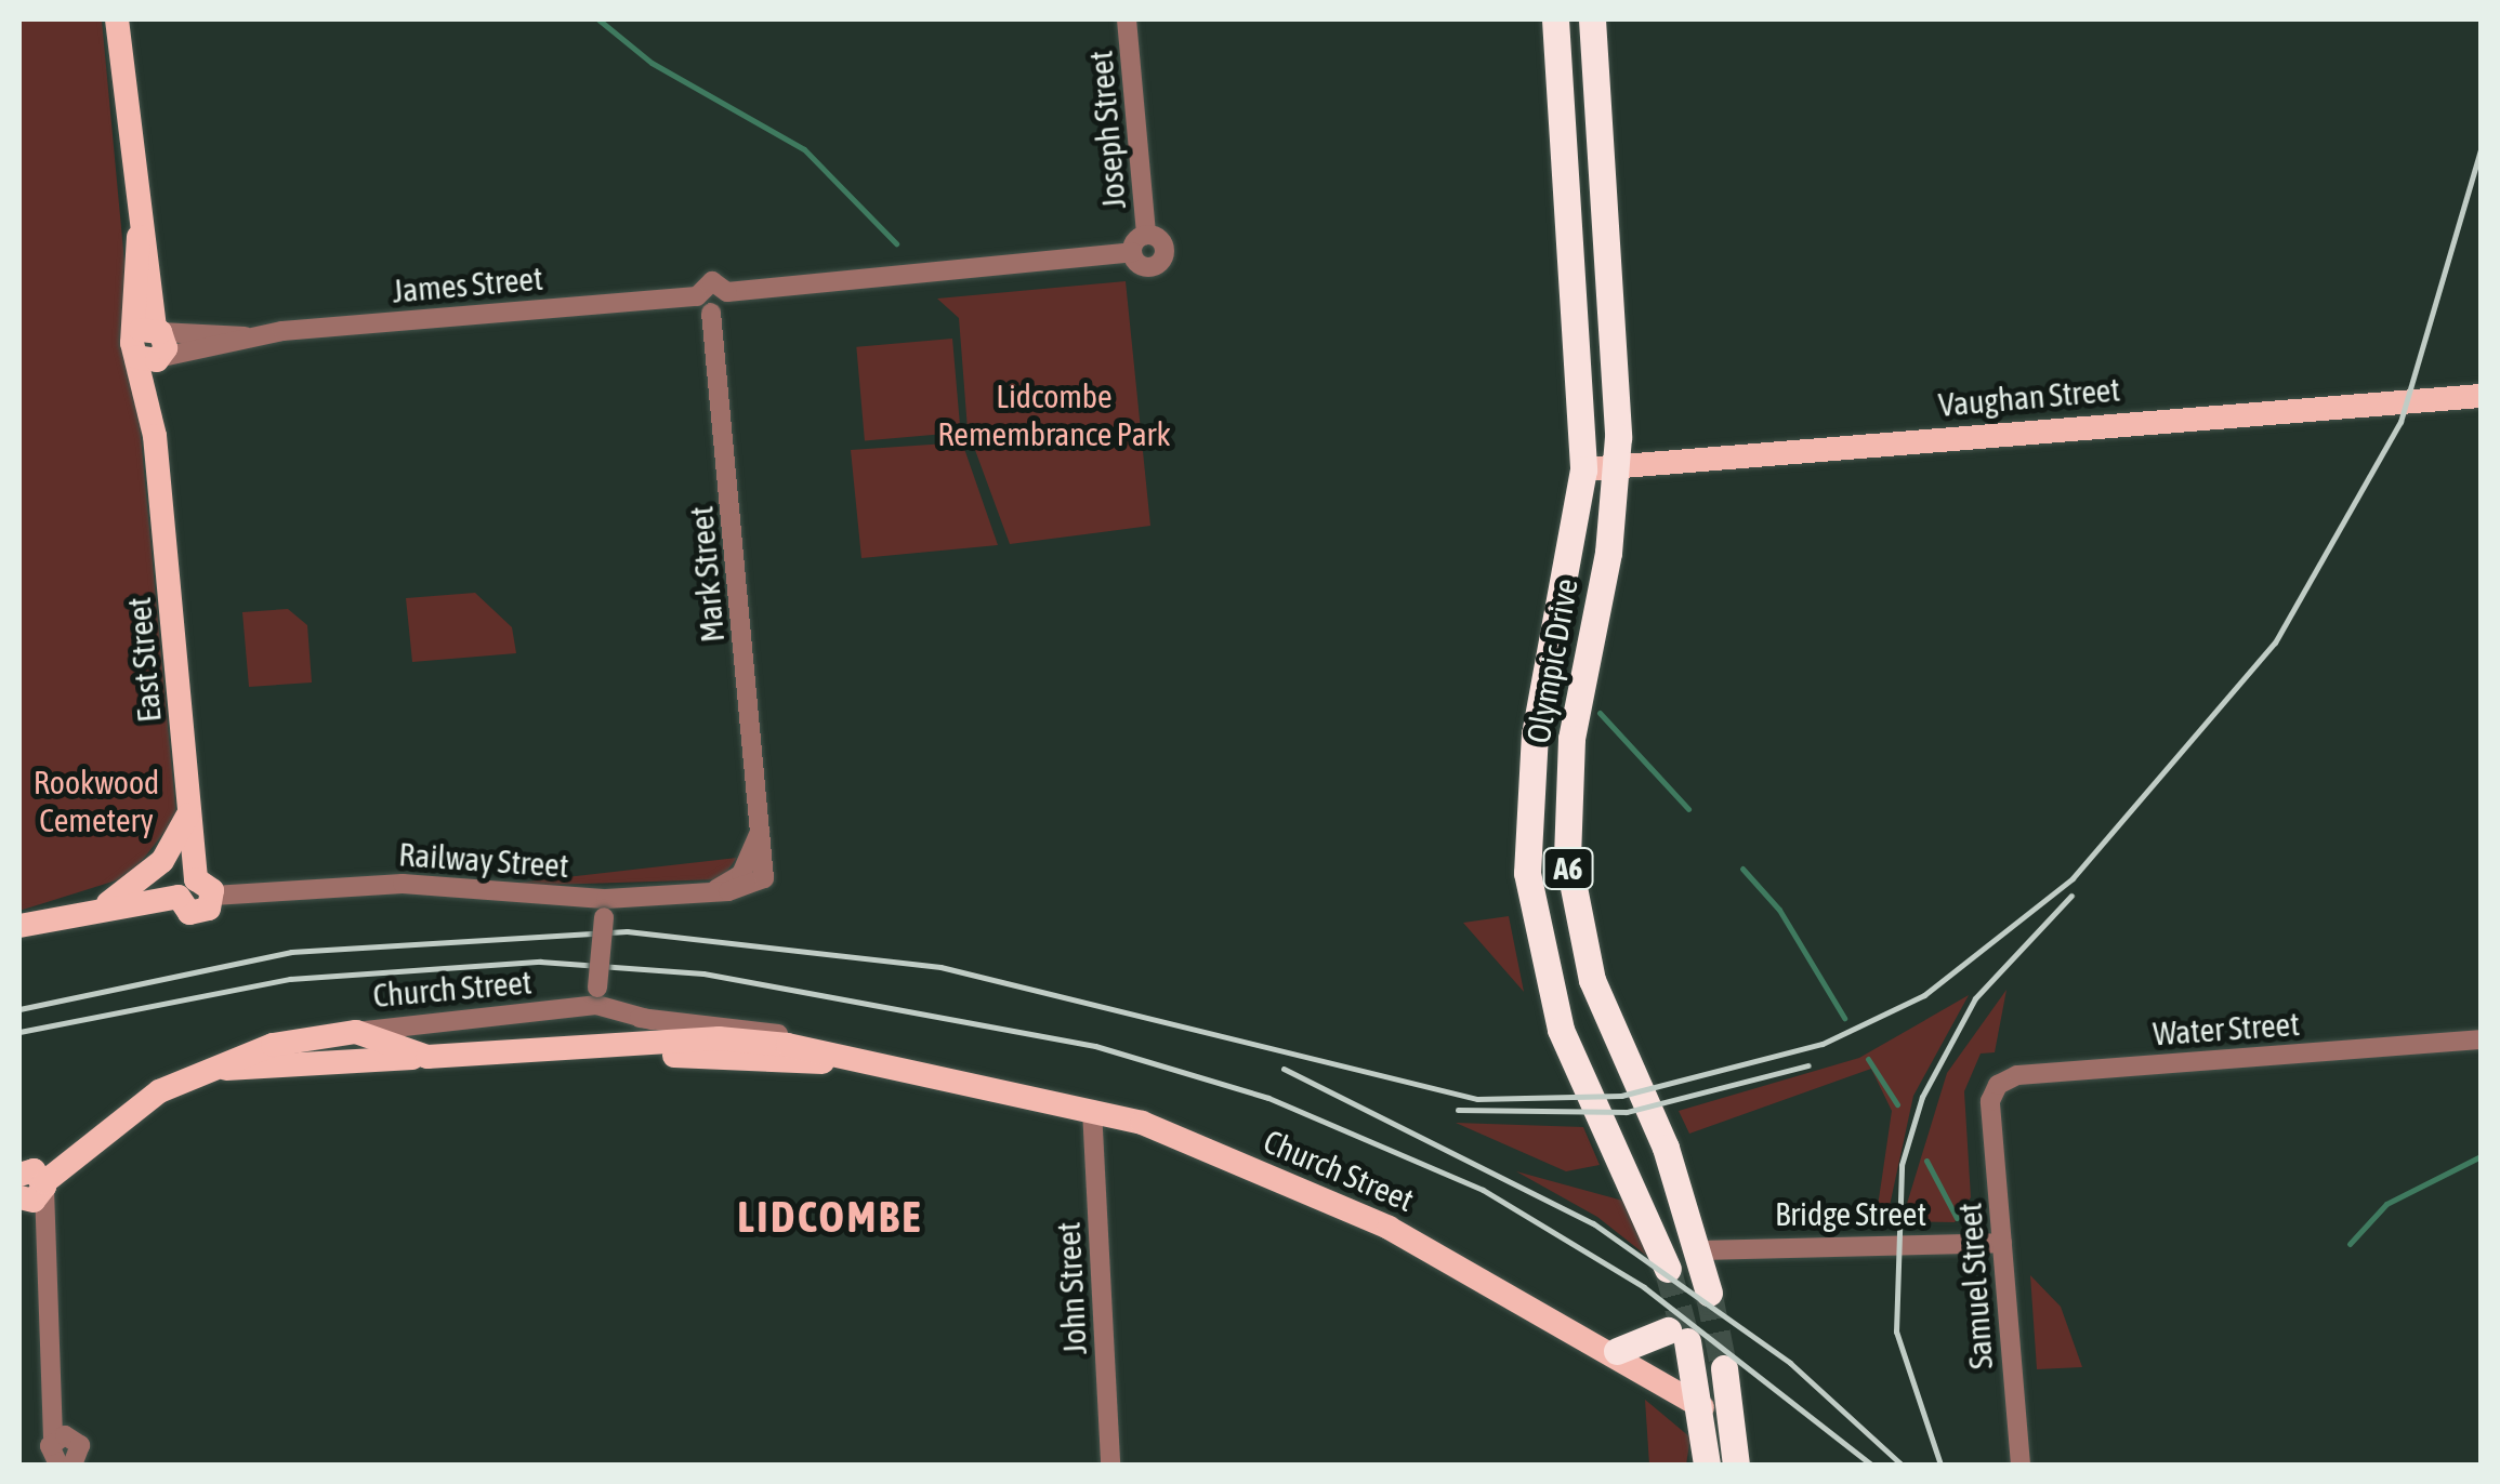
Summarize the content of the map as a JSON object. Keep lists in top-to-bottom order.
{
  "streets": {
    "highway": ["Olympic Drive", "A6", "Church Street"],
    "main road": ["Vaughan Street", "East Street", "Railway Street"],
    "street": [
      "Joseph Street",
      "James Street",
      "Mark Street",
      "Water Street",
      "Bridge Street",
      "Samuel Street",
      "John Street"
    ]
  },
  "crossings": [
    ["James Street", "East Street"],
    ["Vaughan Street", "Olympic Drive"],
    ["Mark Street", "Railway Street"],
    ["East Street", "Railway Street"],
    ["Olympic Drive", "Bridge Street"],
    ["Church Street", "John Street"],
    ["Water Street", "Samuel Street"],
    ["Bridge Street", "Samuel Street"]
  ],
  "districts": ["LIDCOMBE"],
  "parks": ["Lidcombe Remembrance Park", "Rookwood Cemetery"]
}
